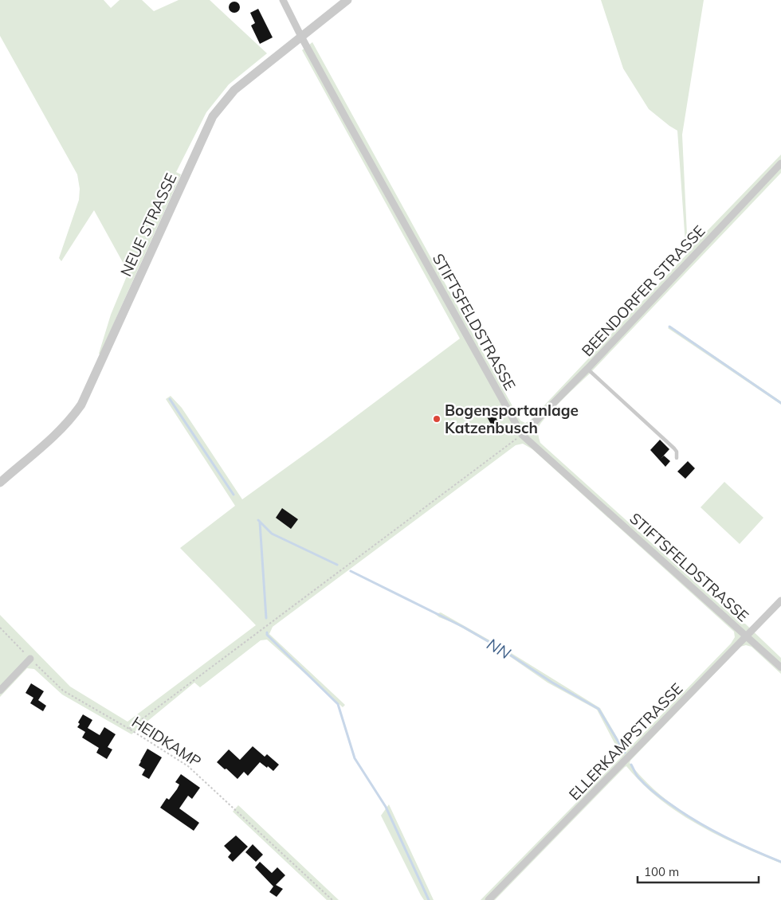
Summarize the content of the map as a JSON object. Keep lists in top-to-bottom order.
{
  "streets": {
    "street": [
      "NEUE STRASSE",
      "BEENDORFER STRASSE",
      "STIFTSFELDSTRASSE",
      "ELLERKAMPSTRASSE"
    ],
    "path": ["HEIDKAMP"]
  },
  "crossings": [
    ["NEUE STRASSE", "STIFTSFELDSTRASSE"],
    ["BEENDORFER STRASSE", "STIFTSFELDSTRASSE"],
    ["STIFTSFELDSTRASSE", "ELLERKAMPSTRASSE"]
  ],
  "water": ["NN"],
  "places": ["Bogensportanlage Katzenbusch"],
  "scale_bar": "100 m"
}
